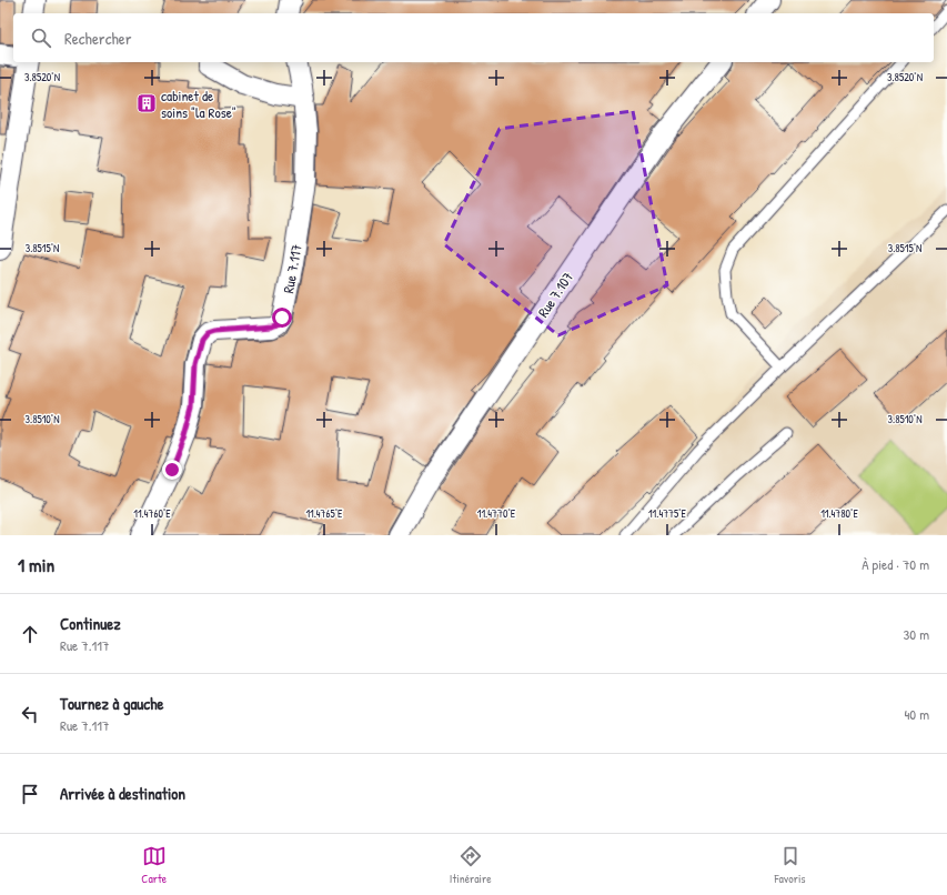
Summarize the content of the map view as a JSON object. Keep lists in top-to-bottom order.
{
  "streets": {
    "street": ["Rue 7.117", "Rue 7.107"]
  },
  "places": {
    "building": ["cabinet de soins \"la Rose\""]
  },
  "page": {
    "search": "Rechercher",
    "heading": ["1 min", "À pied · 70 m"],
    "list": [
      ["Continuez", "Rue 7.117", "30 m"],
      ["Tournez à gauche", "Rue 7.117", "40 m"],
      "Arrivée à destination"
    ],
    "nav": ["Carte", "Itinéraire", "Favoris"]
  },
  "coordinates": [
    "3.8520°N",
    "3.8515°N",
    "3.8510°N",
    "11.4760°E",
    "11.4765°E",
    "11.4770°E",
    "11.4775°E",
    "11.4780°E"
  ]
}
